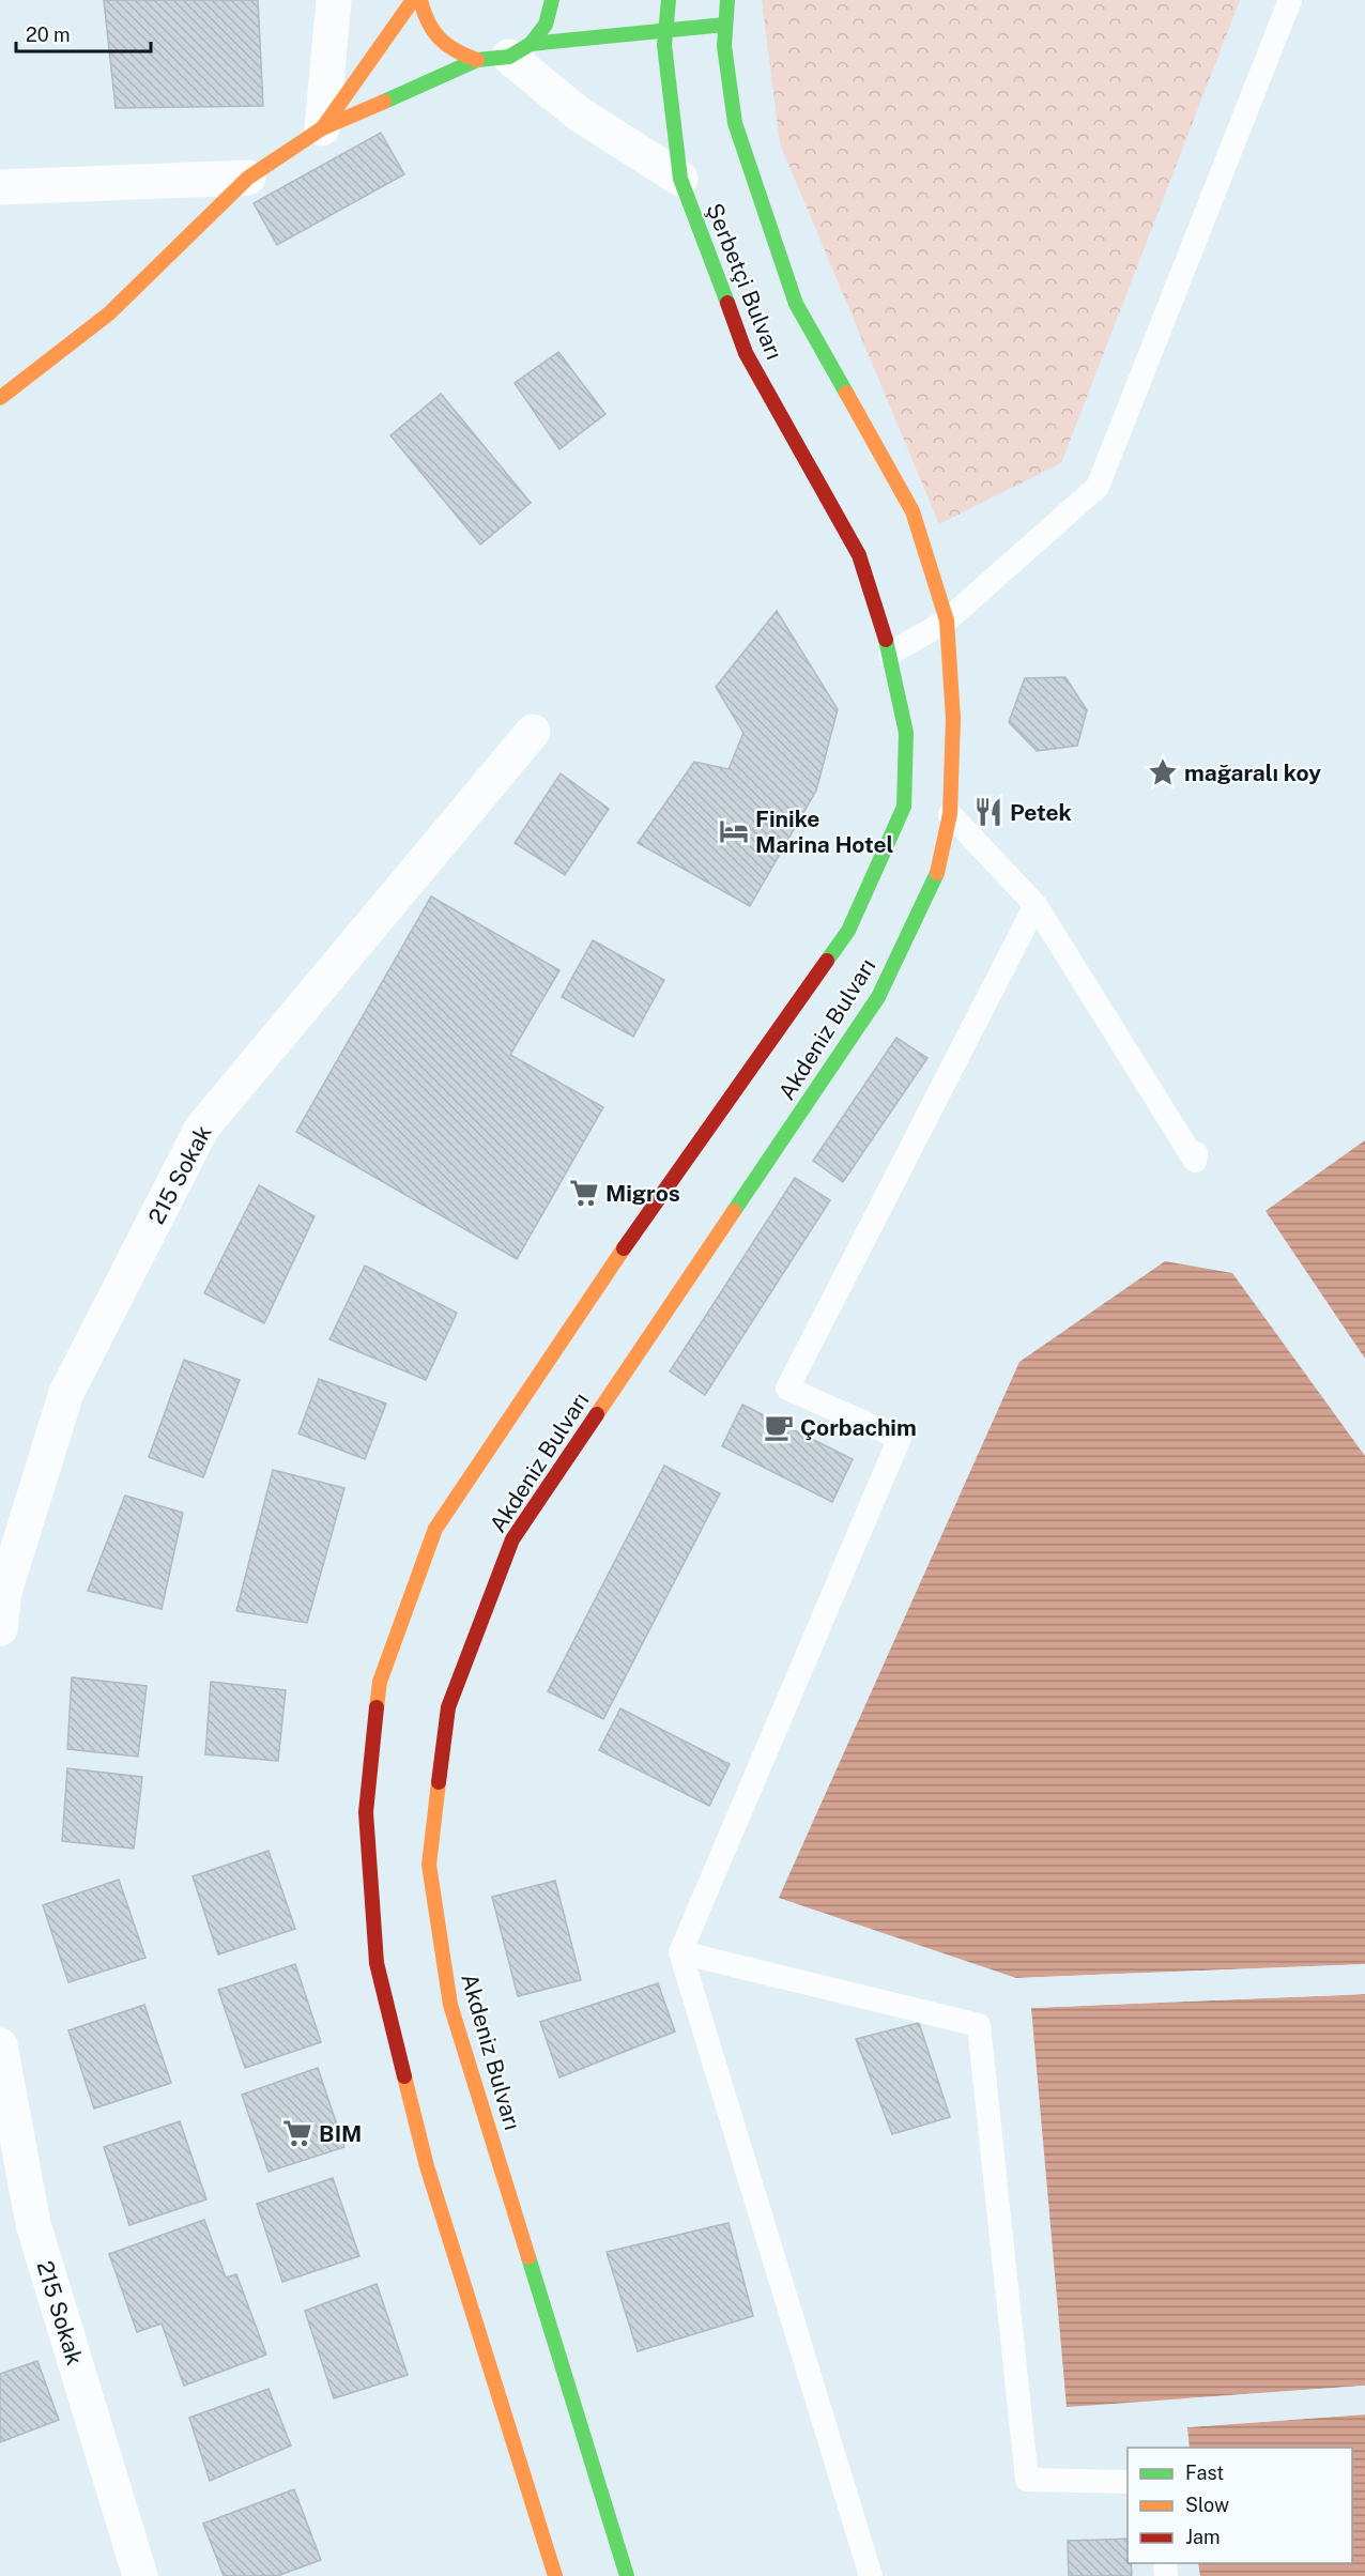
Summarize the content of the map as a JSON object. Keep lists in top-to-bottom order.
{
  "streets": {
    "main road": ["Şerbetçi Bulvarı", "Akdeniz Bulvarı"],
    "street": ["215 Sokak"]
  },
  "crossings": [
    ["Şerbetçi Bulvarı", "Akdeniz Bulvarı"]
  ],
  "places": {
    "place": ["mağaralı koy"],
    "restaurant": ["Petek"],
    "hotel": ["Finike Marina Hotel"],
    "supermarket": ["Migros", "BIM"],
    "cafe": ["Çorbachim"]
  },
  "legend": ["Fast", "Slow", "Jam"],
  "scale_bar": "20 m"
}
